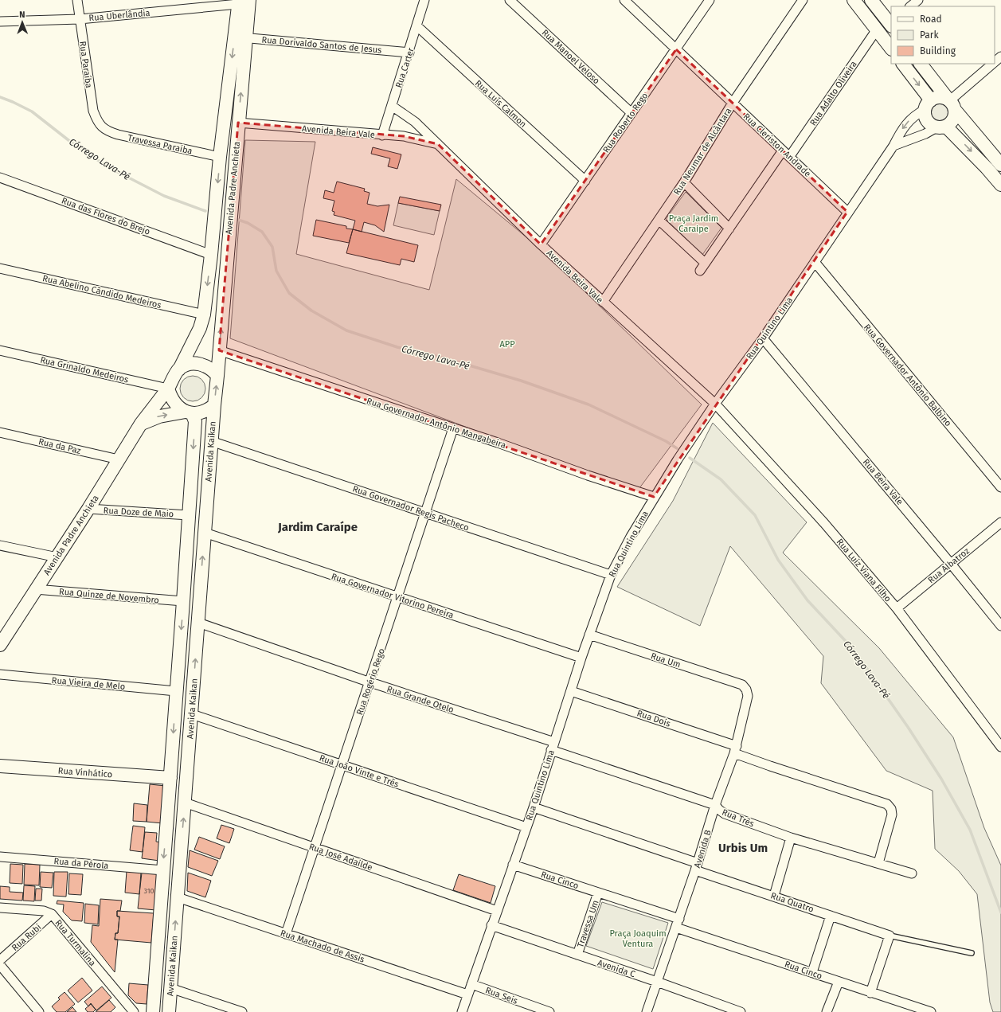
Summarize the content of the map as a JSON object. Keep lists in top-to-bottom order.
{
  "streets": {
    "street": [
      "Rua Uberlândia",
      "Rua Dorivaldo Santos de Jesus",
      "Rua Manoel Veloso",
      "Rua Paraíba",
      "Rua Carter",
      "Rua Adalto Oliveira",
      "Rua Luís Calmon",
      "Rua Roberto Rego",
      "Avenida Beira Vale",
      "Travessa Paraíba",
      "Rua Cleriston Andrade",
      "Rua Neumar de Alcântara",
      "Avenida Padre Anchieta",
      "Rua das Flores do Brejo",
      "Rua Abelino Cândido Medeiros",
      "Rua Quintino Lima",
      "Rua Grinaldo Medeiros",
      "Rua Governador Antônio Balbino",
      "Rua Governador Antônio Mangabeira",
      "Rua da Paz",
      "Avenida Kaikan",
      "Rua Beira Vale",
      "Rua Governador Regis Pacheco",
      "Rua Doze de Maio",
      "Rua Albatroz",
      "Rua Luiz Viana Filho",
      "Rua Quinze de Novembro",
      "Rua Governador Vitorino Pereira",
      "Rua Um",
      "Rua Rogério Rego",
      "Rua Vieira de Melo",
      "Rua Grande Otelo",
      "Rua Dois",
      "Rua João Vinte e Três",
      "Rua Vinhático",
      "Rua Três",
      "Avenida B",
      "Rua José Adailde",
      "Rua da Pérola",
      "Rua Cinco",
      "Rua Quatro",
      "Travessa Um",
      "Rua Rubi",
      "Rua Turmalina",
      "Rua Machado de Assis",
      "Avenida C",
      "Rua Seis"
    ]
  },
  "crossings": [
    ["Rua Uberlândia", "Rua Paraíba"],
    ["Rua Uberlândia", "Avenida Padre Anchieta"],
    ["Rua Dorivaldo Santos de Jesus", "Rua Carter"],
    ["Rua Dorivaldo Santos de Jesus", "Avenida Padre Anchieta"],
    ["Rua Manoel Veloso", "Rua Roberto Rego"],
    ["Rua Paraíba", "Travessa Paraíba"],
    ["Rua Carter", "Rua Luís Calmon"],
    ["Rua Carter", "Avenida Beira Vale"],
    ["Rua Adalto Oliveira", "Rua Cleriston Andrade"],
    ["Rua Luís Calmon", "Rua Roberto Rego"],
    ["Rua Roberto Rego", "Avenida Beira Vale"],
    ["Rua Roberto Rego", "Rua Cleriston Andrade"],
    ["Avenida Beira Vale", "Rua Neumar de Alcântara"],
    ["Avenida Beira Vale", "Avenida Padre Anchieta"],
    ["Avenida Beira Vale", "Rua Quintino Lima"],
    ["Avenida Beira Vale", "Rua Luiz Viana Filho"],
    ["Travessa Paraíba", "Avenida Padre Anchieta"],
    ["Rua Cleriston Andrade", "Rua Neumar de Alcântara"],
    ["Rua Cleriston Andrade", "Rua Quintino Lima"],
    ["Avenida Padre Anchieta", "Rua das Flores do Brejo"],
    ["Avenida Padre Anchieta", "Rua Abelino Cândido Medeiros"],
    ["Avenida Padre Anchieta", "Rua Grinaldo Medeiros"],
    ["Avenida Padre Anchieta", "Rua Governador Antônio Mangabeira"],
    ["Avenida Padre Anchieta", "Rua da Paz"],
    ["Avenida Padre Anchieta", "Avenida Kaikan"],
    ["Avenida Padre Anchieta", "Rua Doze de Maio"],
    ["Avenida Padre Anchieta", "Rua Quinze de Novembro"],
    ["Rua Quintino Lima", "Rua Governador Antônio Balbino"],
    ["Rua Quintino Lima", "Rua Governador Antônio Mangabeira"],
    ["Rua Quintino Lima", "Rua Beira Vale"],
    ["Rua Quintino Lima", "Rua Governador Regis Pacheco"],
    ["Rua Quintino Lima", "Rua Luiz Viana Filho"],
    ["Rua Quintino Lima", "Rua Governador Vitorino Pereira"],
    ["Rua Quintino Lima", "Rua Um"],
    ["Rua Quintino Lima", "Rua Grande Otelo"],
    ["Rua Quintino Lima", "Rua Dois"],
    ["Rua Quintino Lima", "Rua João Vinte e Três"],
    ["Rua Quintino Lima", "Rua Três"],
    ["Rua Quintino Lima", "Rua José Adailde"],
    ["Rua Quintino Lima", "Rua Cinco"],
    ["Rua Quintino Lima", "Rua Quatro"],
    ["Rua Quintino Lima", "Rua Machado de Assis"],
    ["Rua Quintino Lima", "Avenida C"],
    ["Rua Quintino Lima", "Rua Seis"],
    ["Rua Grinaldo Medeiros", "Avenida Kaikan"],
    ["Rua Governador Antônio Mangabeira", "Rua Rogério Rego"],
    ["Avenida Kaikan", "Rua Governador Regis Pacheco"],
    ["Avenida Kaikan", "Rua Doze de Maio"],
    ["Avenida Kaikan", "Rua Quinze de Novembro"],
    ["Avenida Kaikan", "Rua Governador Vitorino Pereira"],
    ["Avenida Kaikan", "Rua Vieira de Melo"],
    ["Avenida Kaikan", "Rua Grande Otelo"],
    ["Avenida Kaikan", "Rua João Vinte e Três"],
    ["Avenida Kaikan", "Rua Vinhático"],
    ["Avenida Kaikan", "Rua José Adailde"],
    ["Avenida Kaikan", "Rua da Pérola"],
    ["Avenida Kaikan", "Rua Machado de Assis"],
    ["Rua Beira Vale", "Rua Albatroz"],
    ["Rua Governador Regis Pacheco", "Rua Rogério Rego"],
    ["Rua Albatroz", "Rua Luiz Viana Filho"],
    ["Rua Governador Vitorino Pereira", "Rua Rogério Rego"],
    ["Rua Um", "Avenida B"],
    ["Rua Rogério Rego", "Rua Grande Otelo"],
    ["Rua Rogério Rego", "Rua João Vinte e Três"],
    ["Rua Rogério Rego", "Rua José Adailde"],
    ["Rua Rogério Rego", "Rua Machado de Assis"],
    ["Rua Grande Otelo", "Rua Três"],
    ["Rua Dois", "Rua Três"],
    ["Rua Dois", "Avenida B"],
    ["Rua Três", "Avenida B"],
    ["Avenida B", "Rua Cinco"],
    ["Avenida B", "Rua Quatro"],
    ["Avenida B", "Avenida C"],
    ["Rua Cinco", "Travessa Um"],
    ["Travessa Um", "Avenida C"],
    ["Rua Rubi", "Rua Turmalina"]
  ],
  "districts": ["Jardim Caraípe", "Urbis Um"],
  "water": ["Córrego Lava-Pé"],
  "parks": ["Praça Jardim Caraipe", "APP", "Praça Joaquim Ventura"],
  "house_numbers": ["310"],
  "legend": ["Road", "Park", "Building"],
  "north": "top"
}
